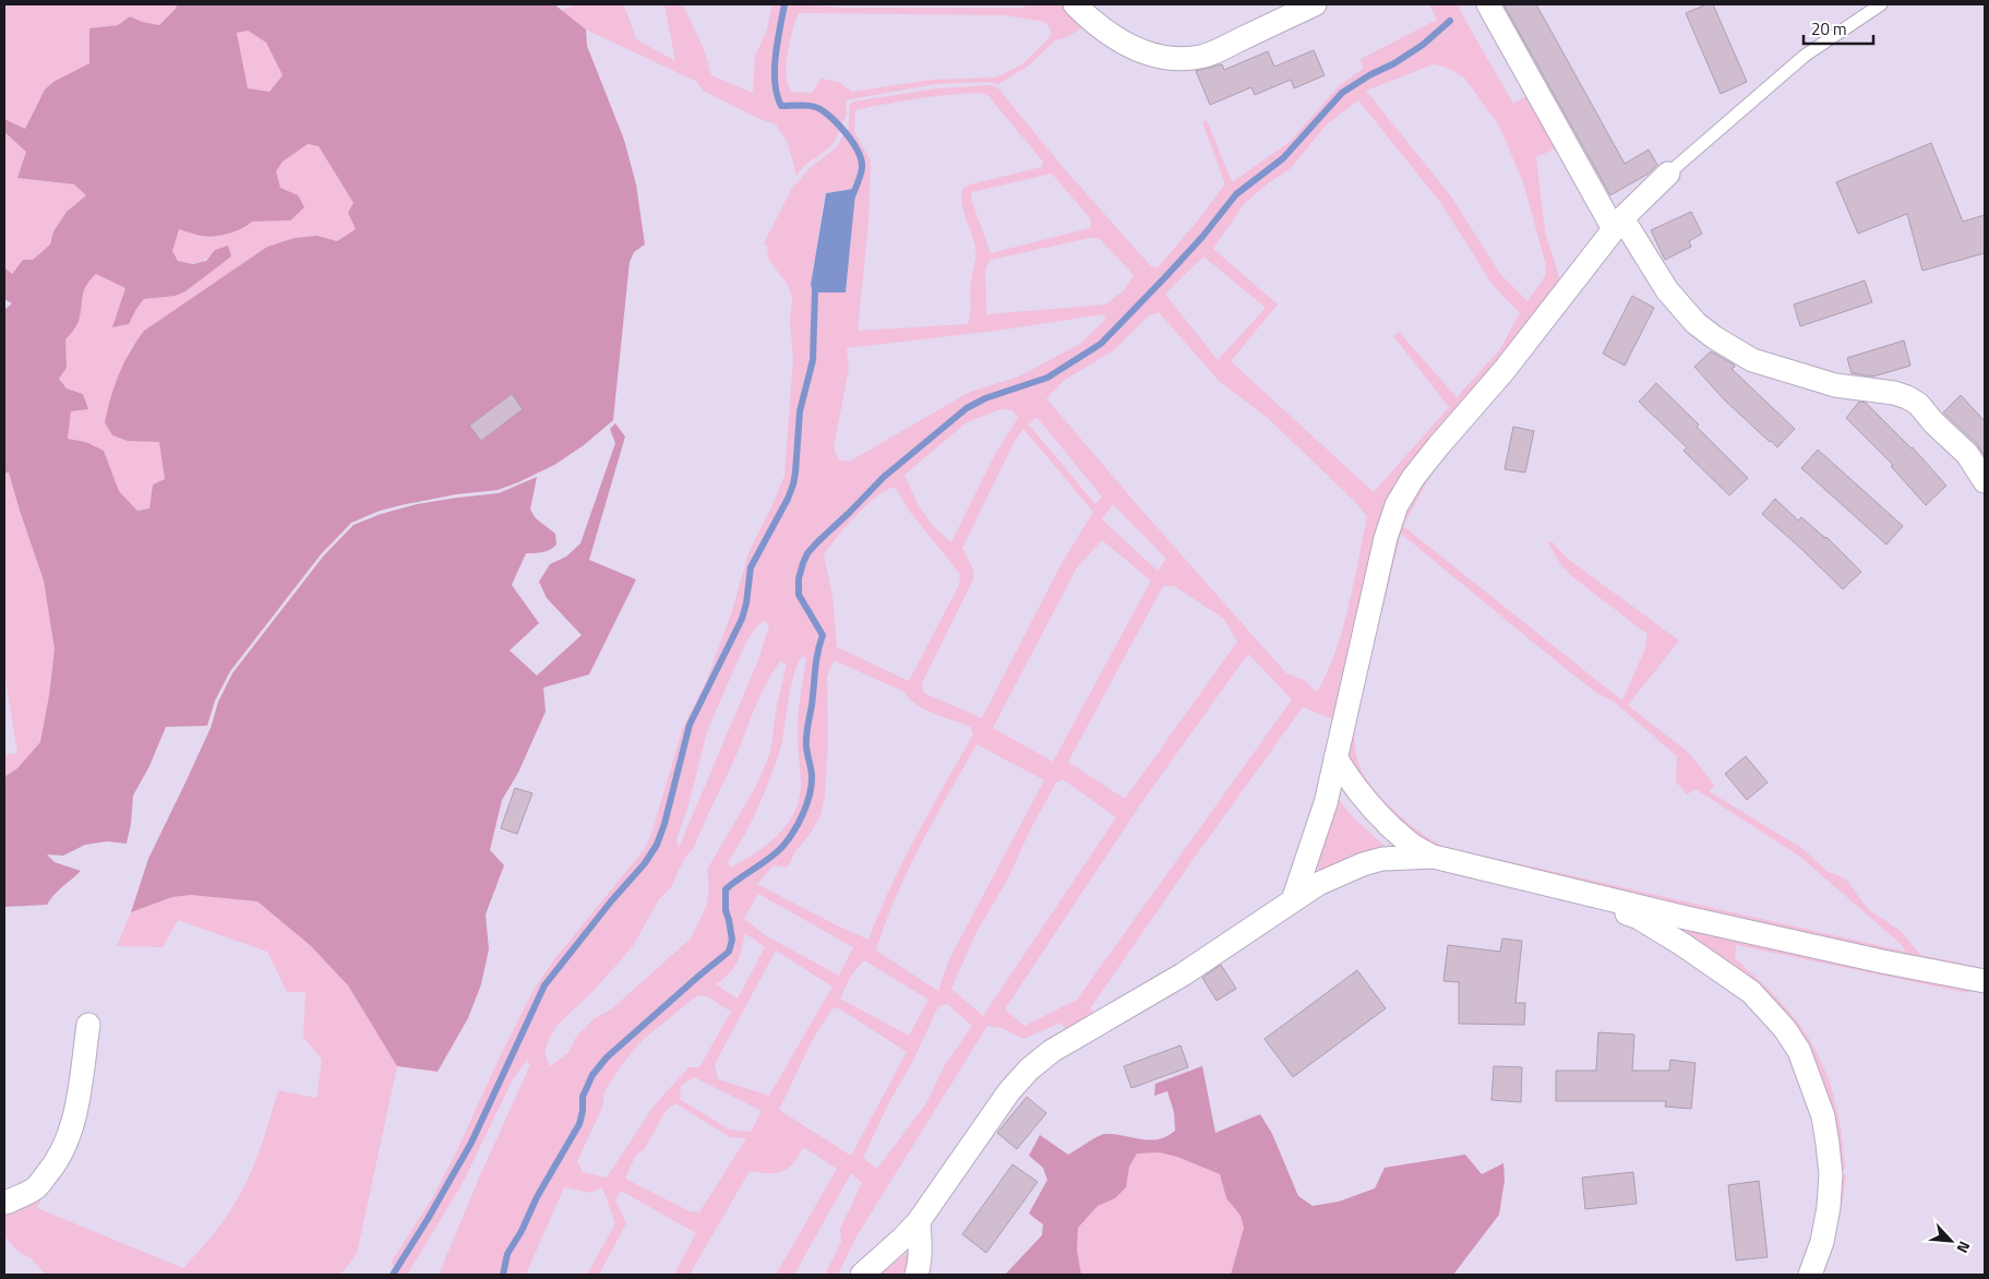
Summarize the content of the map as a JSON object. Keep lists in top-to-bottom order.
{
  "scale_bar": "20 m",
  "north": "bottom right"
}
